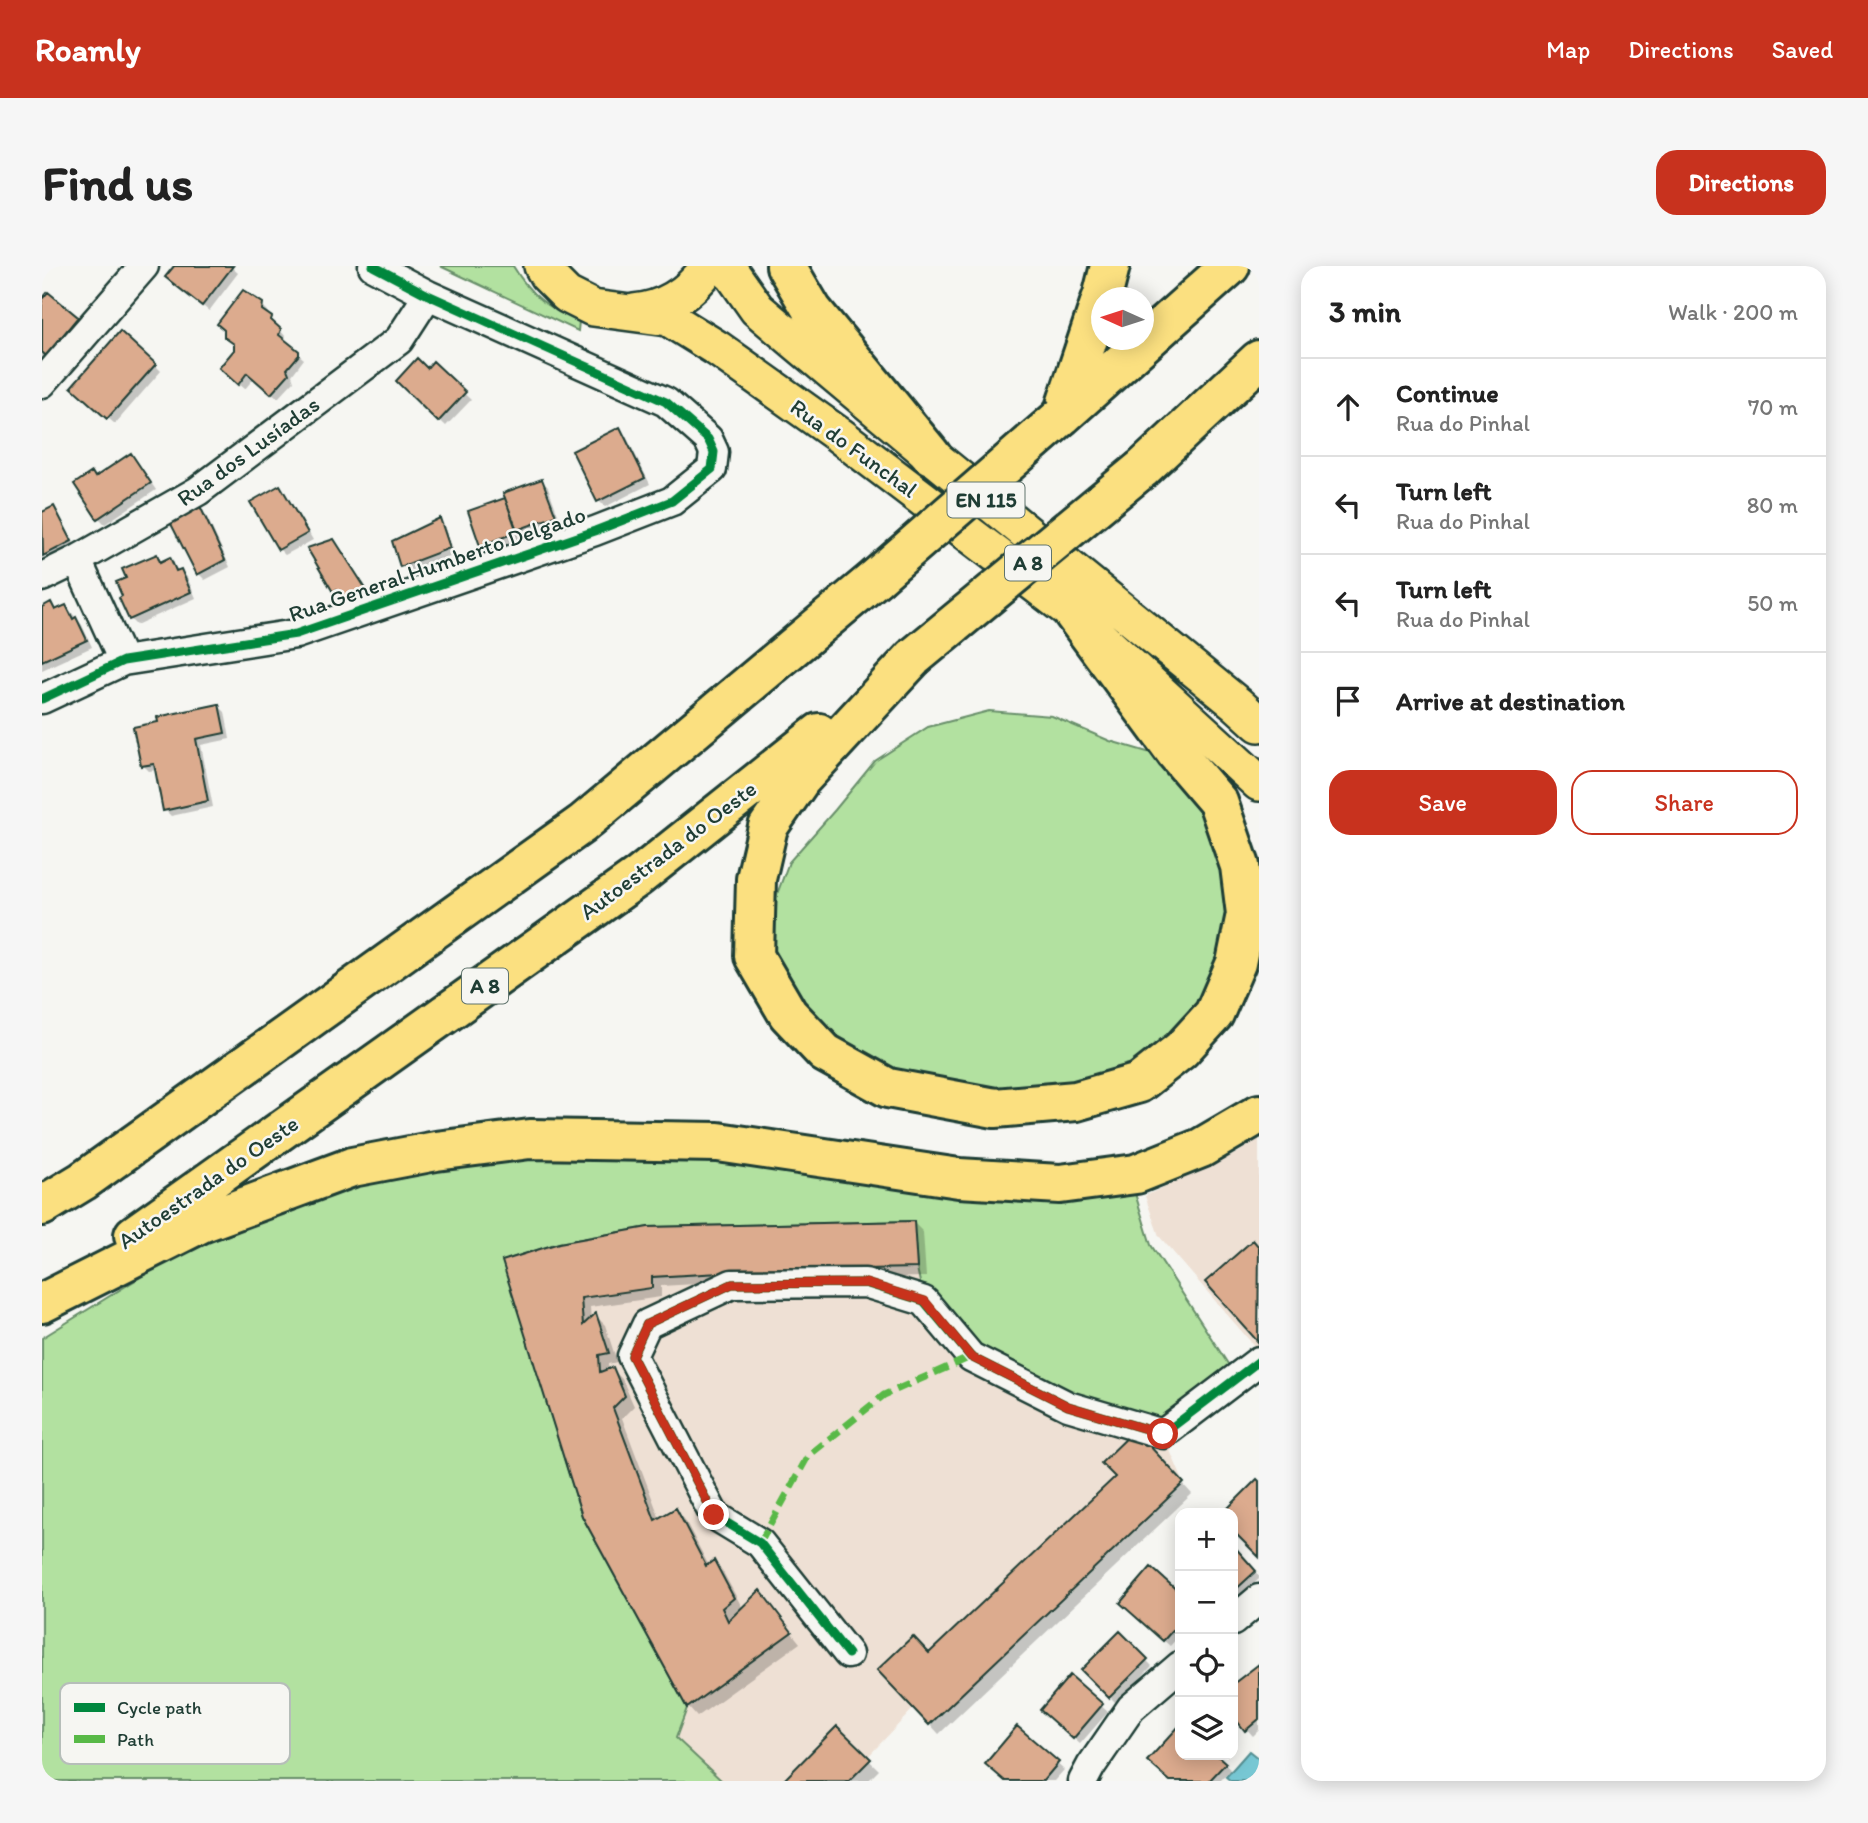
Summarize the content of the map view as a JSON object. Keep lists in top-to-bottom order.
{
  "streets": {
    "highway": ["A 8", "Autoestrada do Oeste"],
    "main road": ["Rua do Funchal", "EN 115"],
    "street": ["Rua dos Lusíadas", "Rua General Humberto Delgado"]
  },
  "crossings": [
    ["Rua dos Lusíadas", "Rua General Humberto Delgado"]
  ],
  "legend": ["Cycle path", "Path"],
  "north": "left",
  "page": {
    "header": "Roamly",
    "nav": ["Map", "Directions", "Saved"],
    "buttons": [
      "Directions",
      ["Save", "Share"]
    ],
    "title": "Find us",
    "heading": ["3 min", "Walk · 200 m"],
    "list": [
      ["Continue", "Rua do Pinhal", "70 m"],
      ["Turn left", "Rua do Pinhal", "80 m"],
      ["Turn left", "Rua do Pinhal", "50 m"],
      "Arrive at destination"
    ],
    "map_buttons": ["+", "−"]
  }
}
